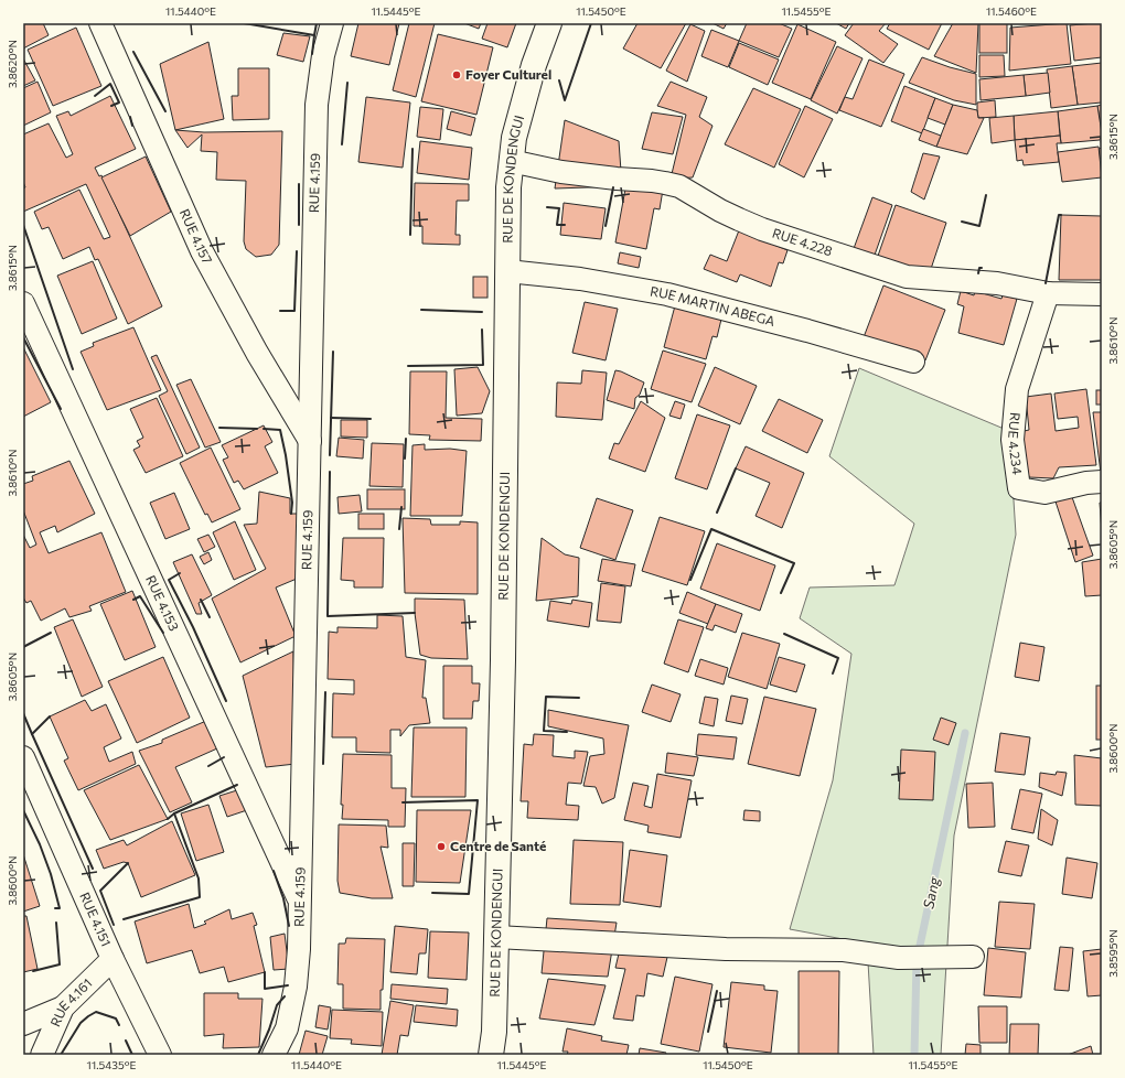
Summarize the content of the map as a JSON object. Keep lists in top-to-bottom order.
{
  "streets": {
    "main road": ["RUE DE KONDENGUI"],
    "street": [
      "RUE 4.159",
      "RUE 4.157",
      "RUE 4.228",
      "RUE MARTIN ABEGA",
      "RUE 4.234",
      "RUE 4.153",
      "RUE 4.151",
      "RUE 4.161"
    ]
  },
  "crossings": [
    ["RUE DE KONDENGUI", "RUE 4.228"],
    ["RUE DE KONDENGUI", "RUE MARTIN ABEGA"],
    ["RUE 4.159", "RUE 4.157"],
    ["RUE 4.159", "RUE 4.153"],
    ["RUE 4.228", "RUE 4.234"],
    ["RUE 4.151", "RUE 4.161"]
  ],
  "water": ["Sang"],
  "places": ["Foyer Culturel", "Centre de Santé"],
  "coordinates": [
    "11.5440°E",
    "11.5445°E",
    "11.5450°E",
    "11.5455°E",
    "11.5460°E",
    "3.8620°N",
    "3.8615°N",
    "3.8610°N",
    "3.8605°N",
    "3.8600°N",
    "3.8595°N",
    "11.5435°E"
  ]
}
